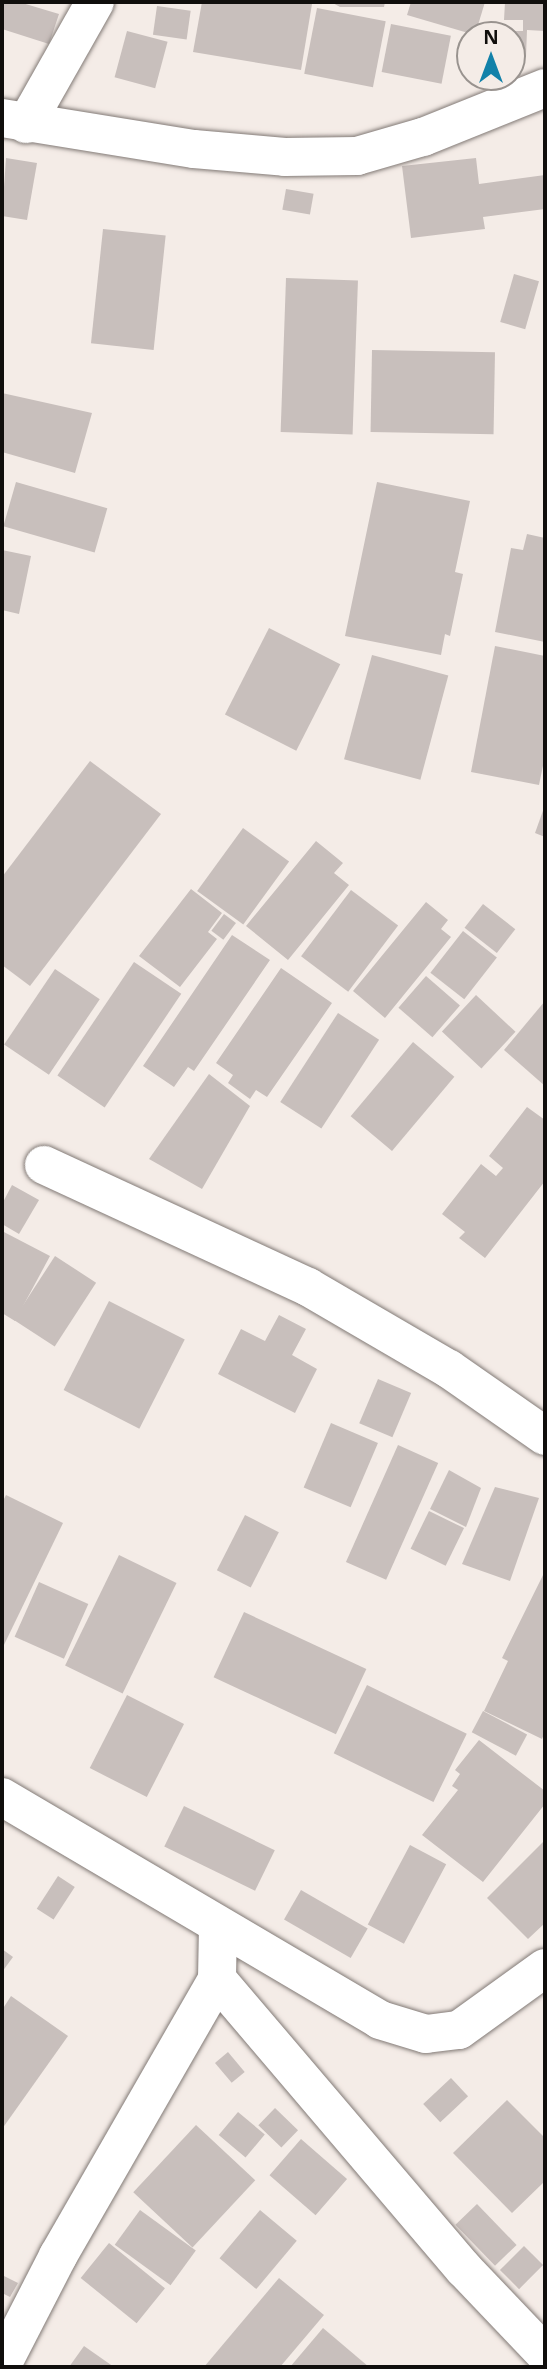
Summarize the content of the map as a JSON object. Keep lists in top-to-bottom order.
{
  "north": "top"
}
